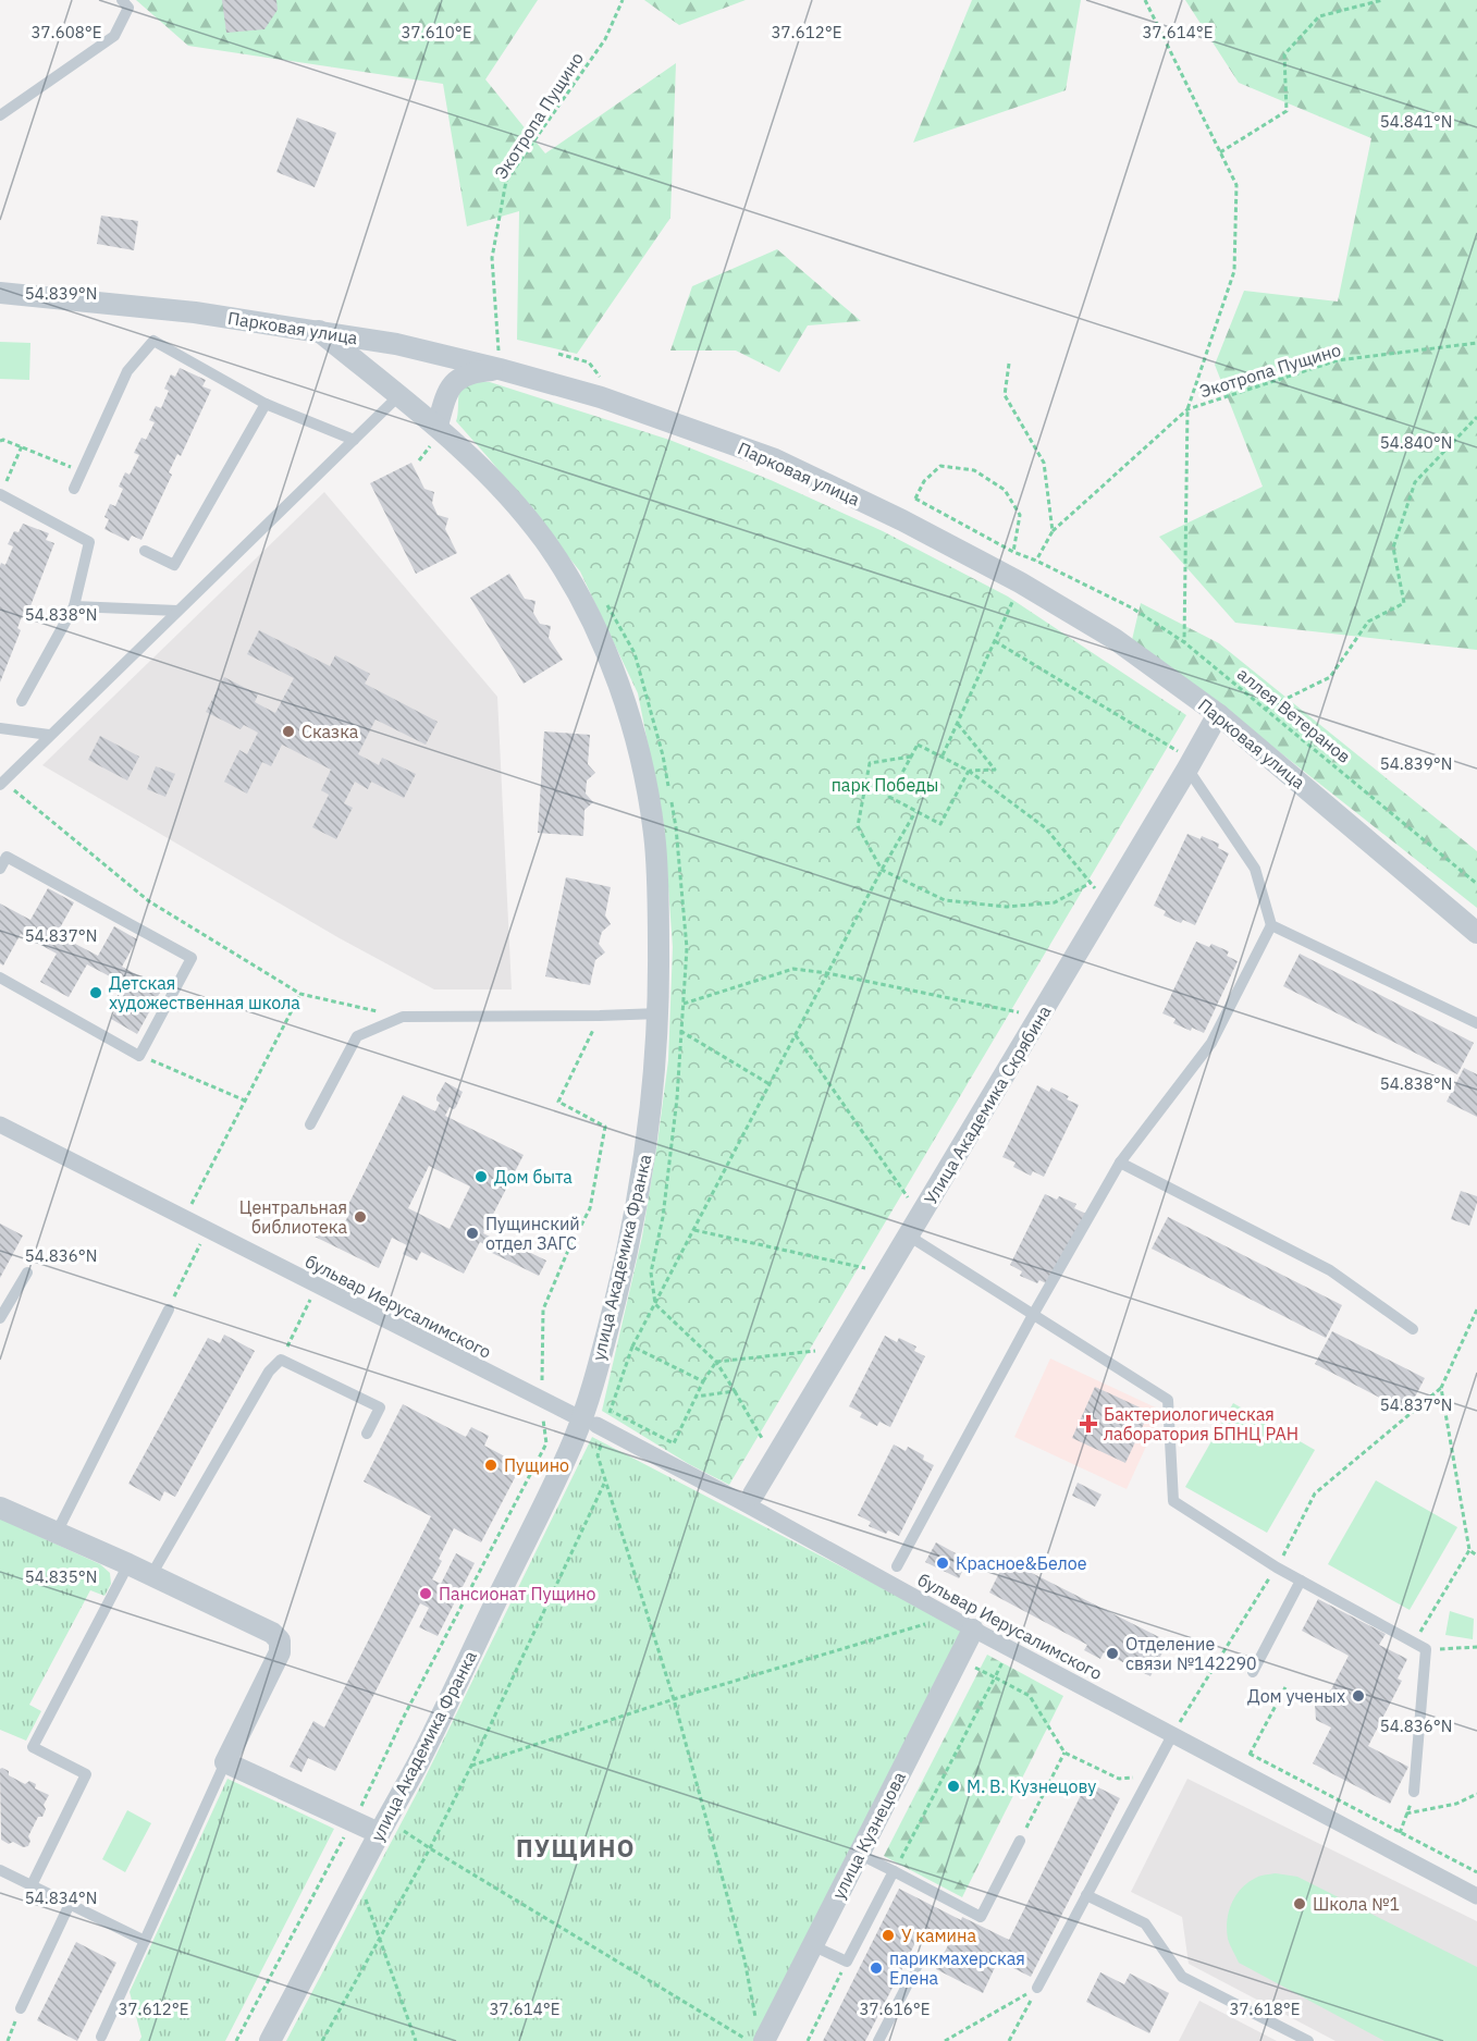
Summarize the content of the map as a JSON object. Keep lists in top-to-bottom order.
{
  "streets": {
    "street": [
      "Парковая улица",
      "Улица Академика Скрябина",
      "улица Академика Франка",
      "бульвар Иерусалимского",
      "улица Кузнецова"
    ],
    "path": ["Экотропа Пущино", "аллея Ветеранов"]
  },
  "crossings": [
    ["Экотропа Пущино", "Парковая улица"],
    ["Экотропа Пущино", "аллея Ветеранов"],
    ["Парковая улица", "Улица Академика Скрябина"],
    ["Парковая улица", "улица Академика Франка"],
    ["бульвар Иерусалимского", "улица Кузнецова"]
  ],
  "districts": ["ПУЩИНО"],
  "parks": ["парк Победы"],
  "places": {
    "other": [
      "Сказка",
      "Детская художественная школа",
      "Дом быта",
      "Центральная библиотека",
      "Пущинский отдел ЗАГС",
      "Пущино",
      "Красное&Белое",
      "Пансионат Пущино",
      "Отделение связи №142290",
      "Дом ученых",
      "М. В. Кузнецову",
      "Школа №1",
      "У камина",
      "парикмахерская Елена"
    ],
    "health": ["Бактериологическая лаборатория БПНЦ РАН"]
  },
  "coordinates": [
    "37.608°E",
    "37.610°E",
    "37.612°E",
    "37.614°E",
    "54.841°N",
    "54.839°N",
    "54.840°N",
    "54.838°N",
    "54.837°N",
    "54.836°N",
    "54.835°N",
    "54.834°N",
    "37.616°E",
    "37.618°E"
  ]
}
